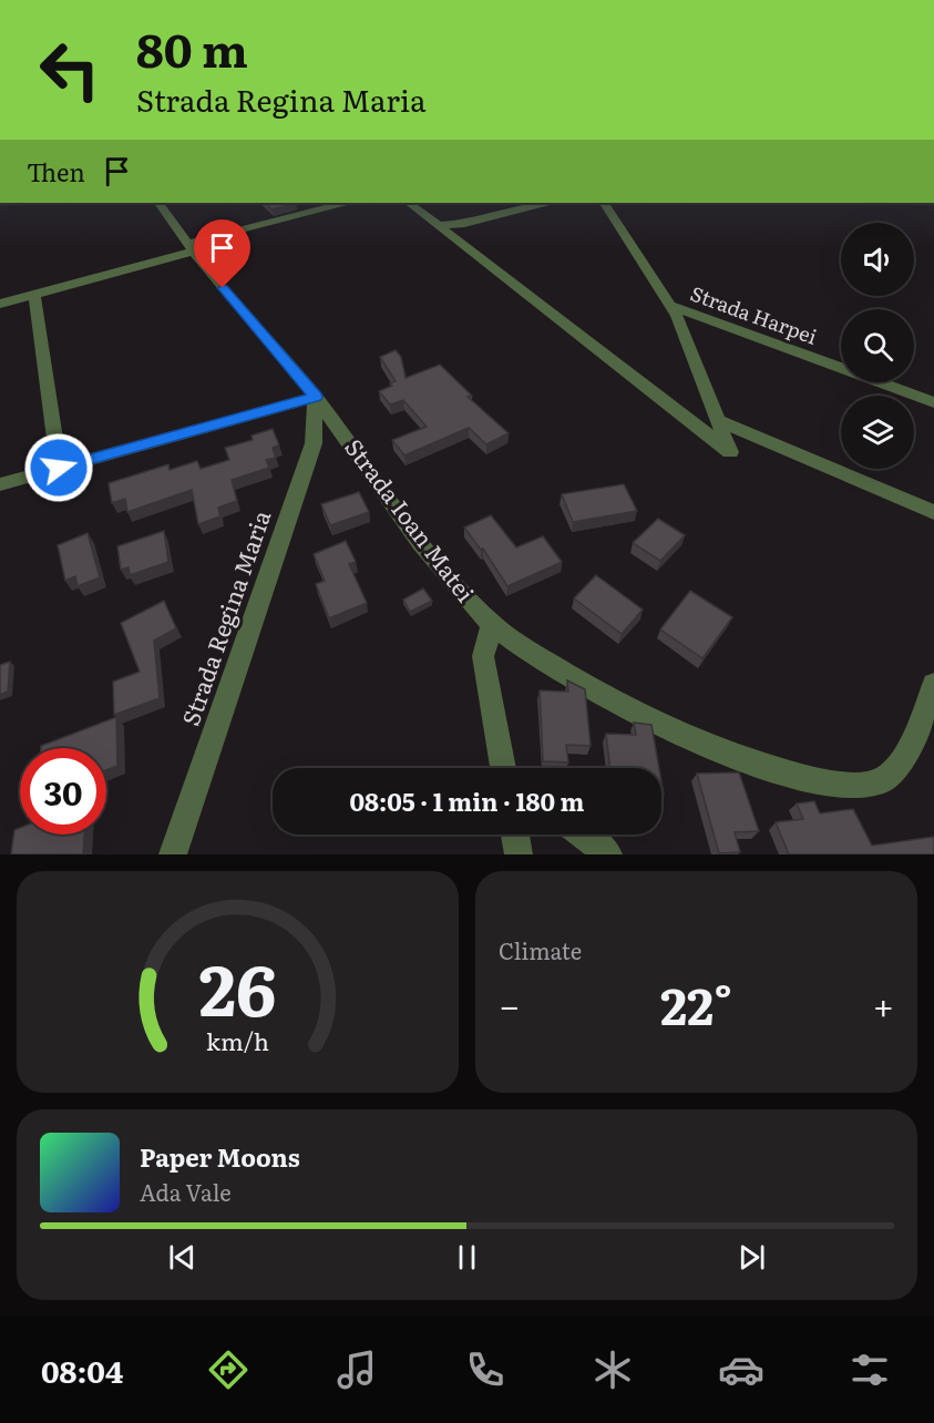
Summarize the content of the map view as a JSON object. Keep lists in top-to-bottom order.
{
  "streets": {
    "street": ["Strada Harpei", "Strada Ioan Matei", "Strada Regina Maria"]
  },
  "crossings": [
    ["Strada Ioan Matei", "Strada Regina Maria"]
  ],
  "page": {
    "turn": ["80 m", "Strada Regina Maria"],
    "then": "Then",
    "limit": "30",
    "trip": "08:05 · 1 min · 180 m",
    "tile": "Climate",
    "heat": ["−", "22°", "+"],
    "song": ["Paper Moons", "Ada Vale"],
    "tabs": "08:04",
    "gauge": ["26", "km/h"]
  }
}
